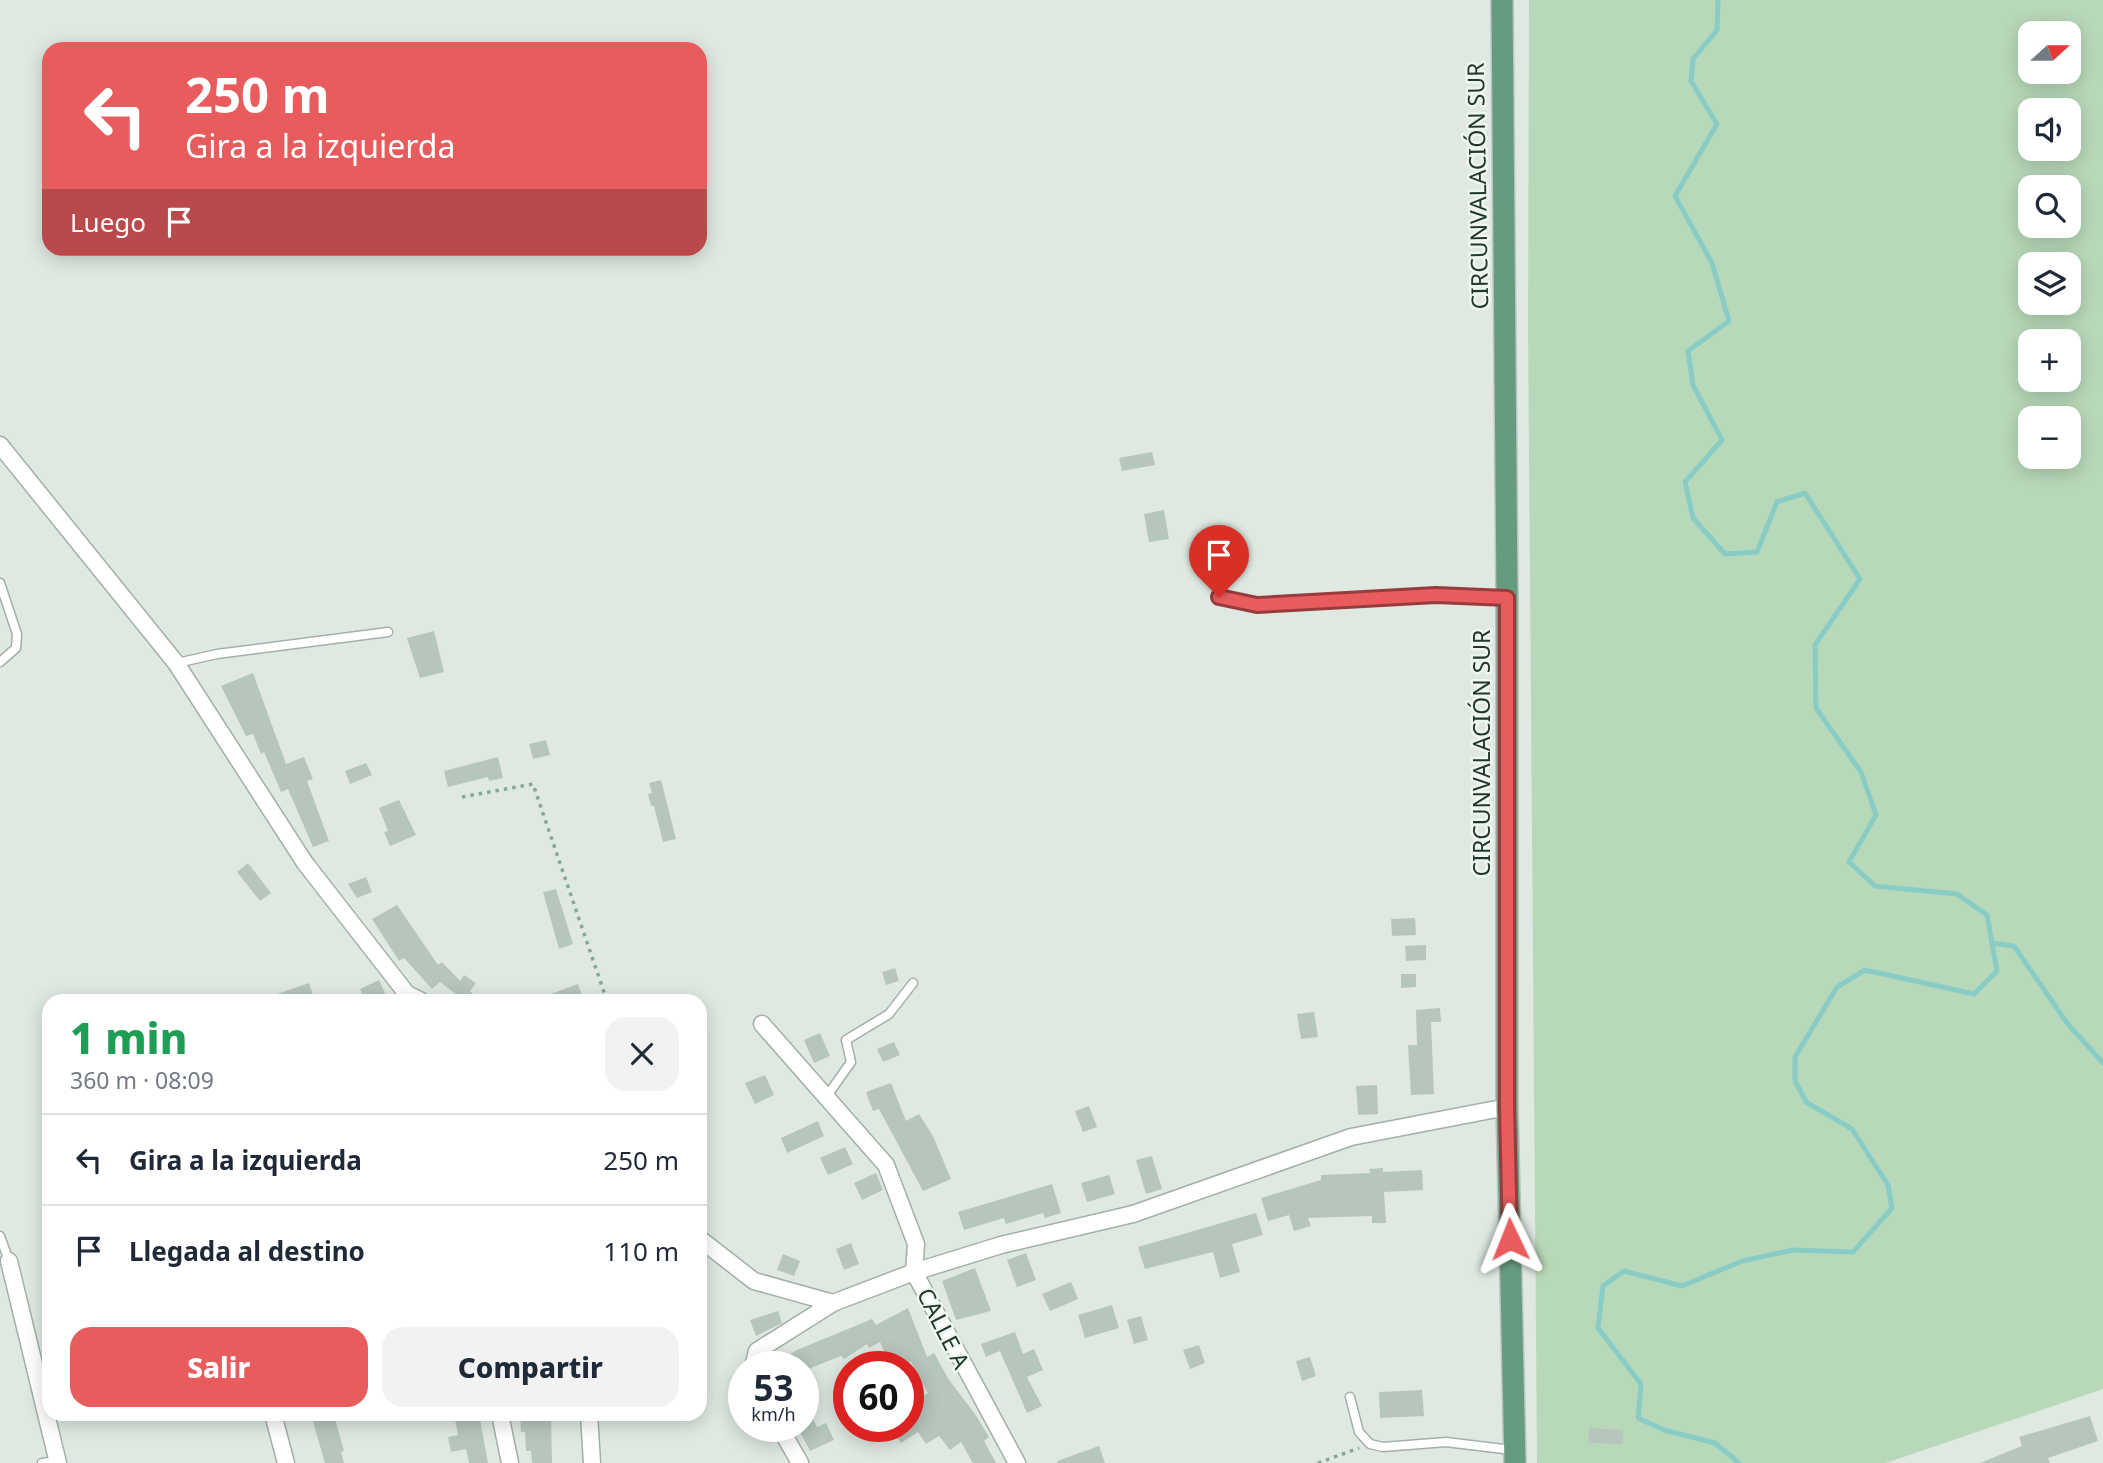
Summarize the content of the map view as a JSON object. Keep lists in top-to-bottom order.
{
  "streets": {
    "main road": ["CIRCUNVALACIÓN SUR"],
    "street": ["CALLE A"]
  },
  "north": "right",
  "page": {
    "map_buttons": ["+", "−"],
    "turn": ["250 m", "Gira a la izquierda"],
    "then": "Luego",
    "heading": ["1 min", "360 m · 08:09"],
    "list": [
      {
        "name": "Gira a la izquierda",
        "value": "250 m"
      },
      {
        "name": "Llegada al destino",
        "value": "110 m"
      }
    ],
    "buttons": ["Salir", "Compartir"],
    "speed": "53 km/h",
    "limit": "60"
  }
}
